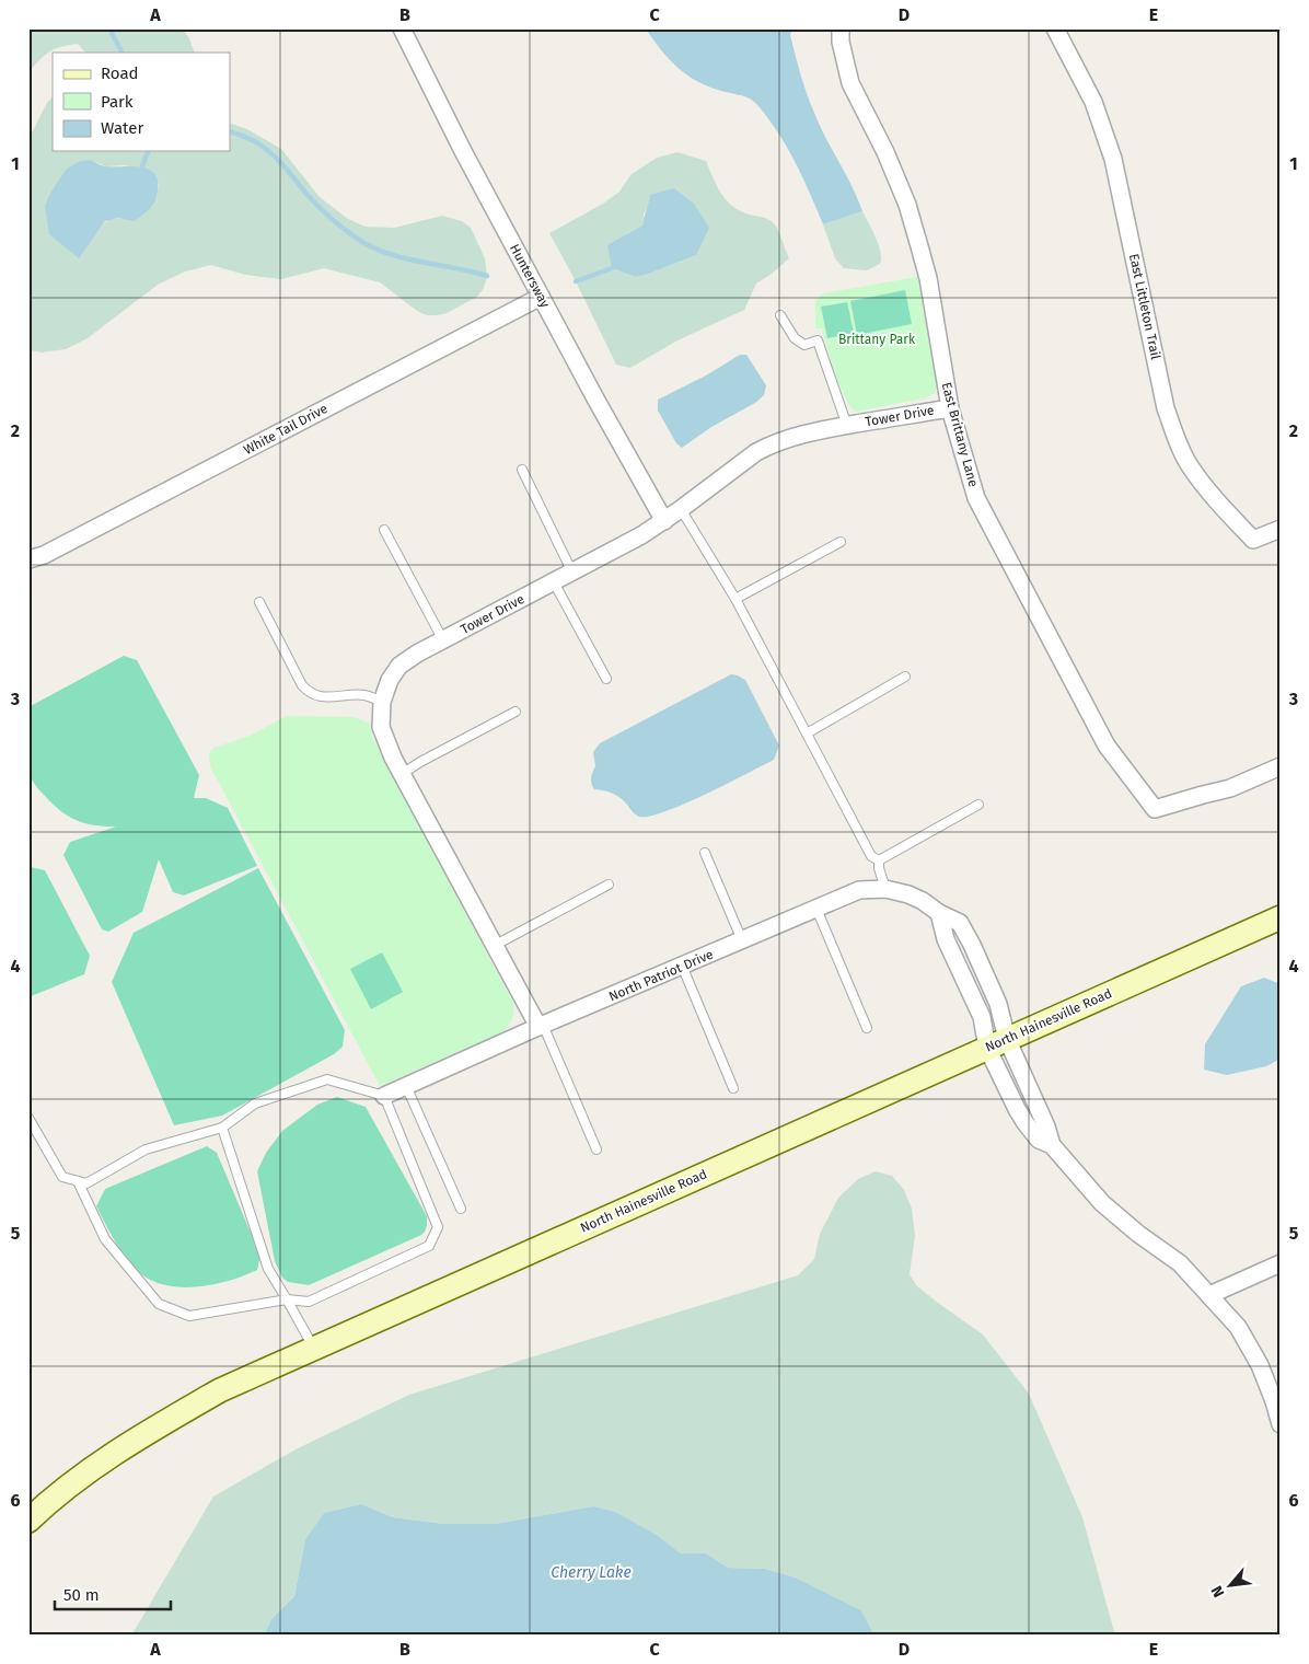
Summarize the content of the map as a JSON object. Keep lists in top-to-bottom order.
{
  "streets": {
    "main road": ["North Hainesville Road"],
    "street": [
      "Huntersway",
      "East Littleton Trail",
      "Tower Drive",
      "White Tail Drive",
      "East Brittany Lane",
      "North Patriot Drive"
    ]
  },
  "crossings": [
    ["Huntersway", "Tower Drive"],
    ["Huntersway", "White Tail Drive"],
    ["Tower Drive", "East Brittany Lane"],
    ["Tower Drive", "North Patriot Drive"],
    ["North Patriot Drive", "North Hainesville Road"]
  ],
  "water": ["Cherry Lake"],
  "parks": ["Brittany Park"],
  "legend": ["Road", "Park", "Water"],
  "scale_bar": "50 m",
  "north": "bottom left",
  "grid": {
    "columns": [
      "A",
      "B",
      "C",
      "D",
      "E"
    ],
    "rows": [
      "1",
      "2",
      "3",
      "4",
      "5",
      "6"
    ]
  }
}
